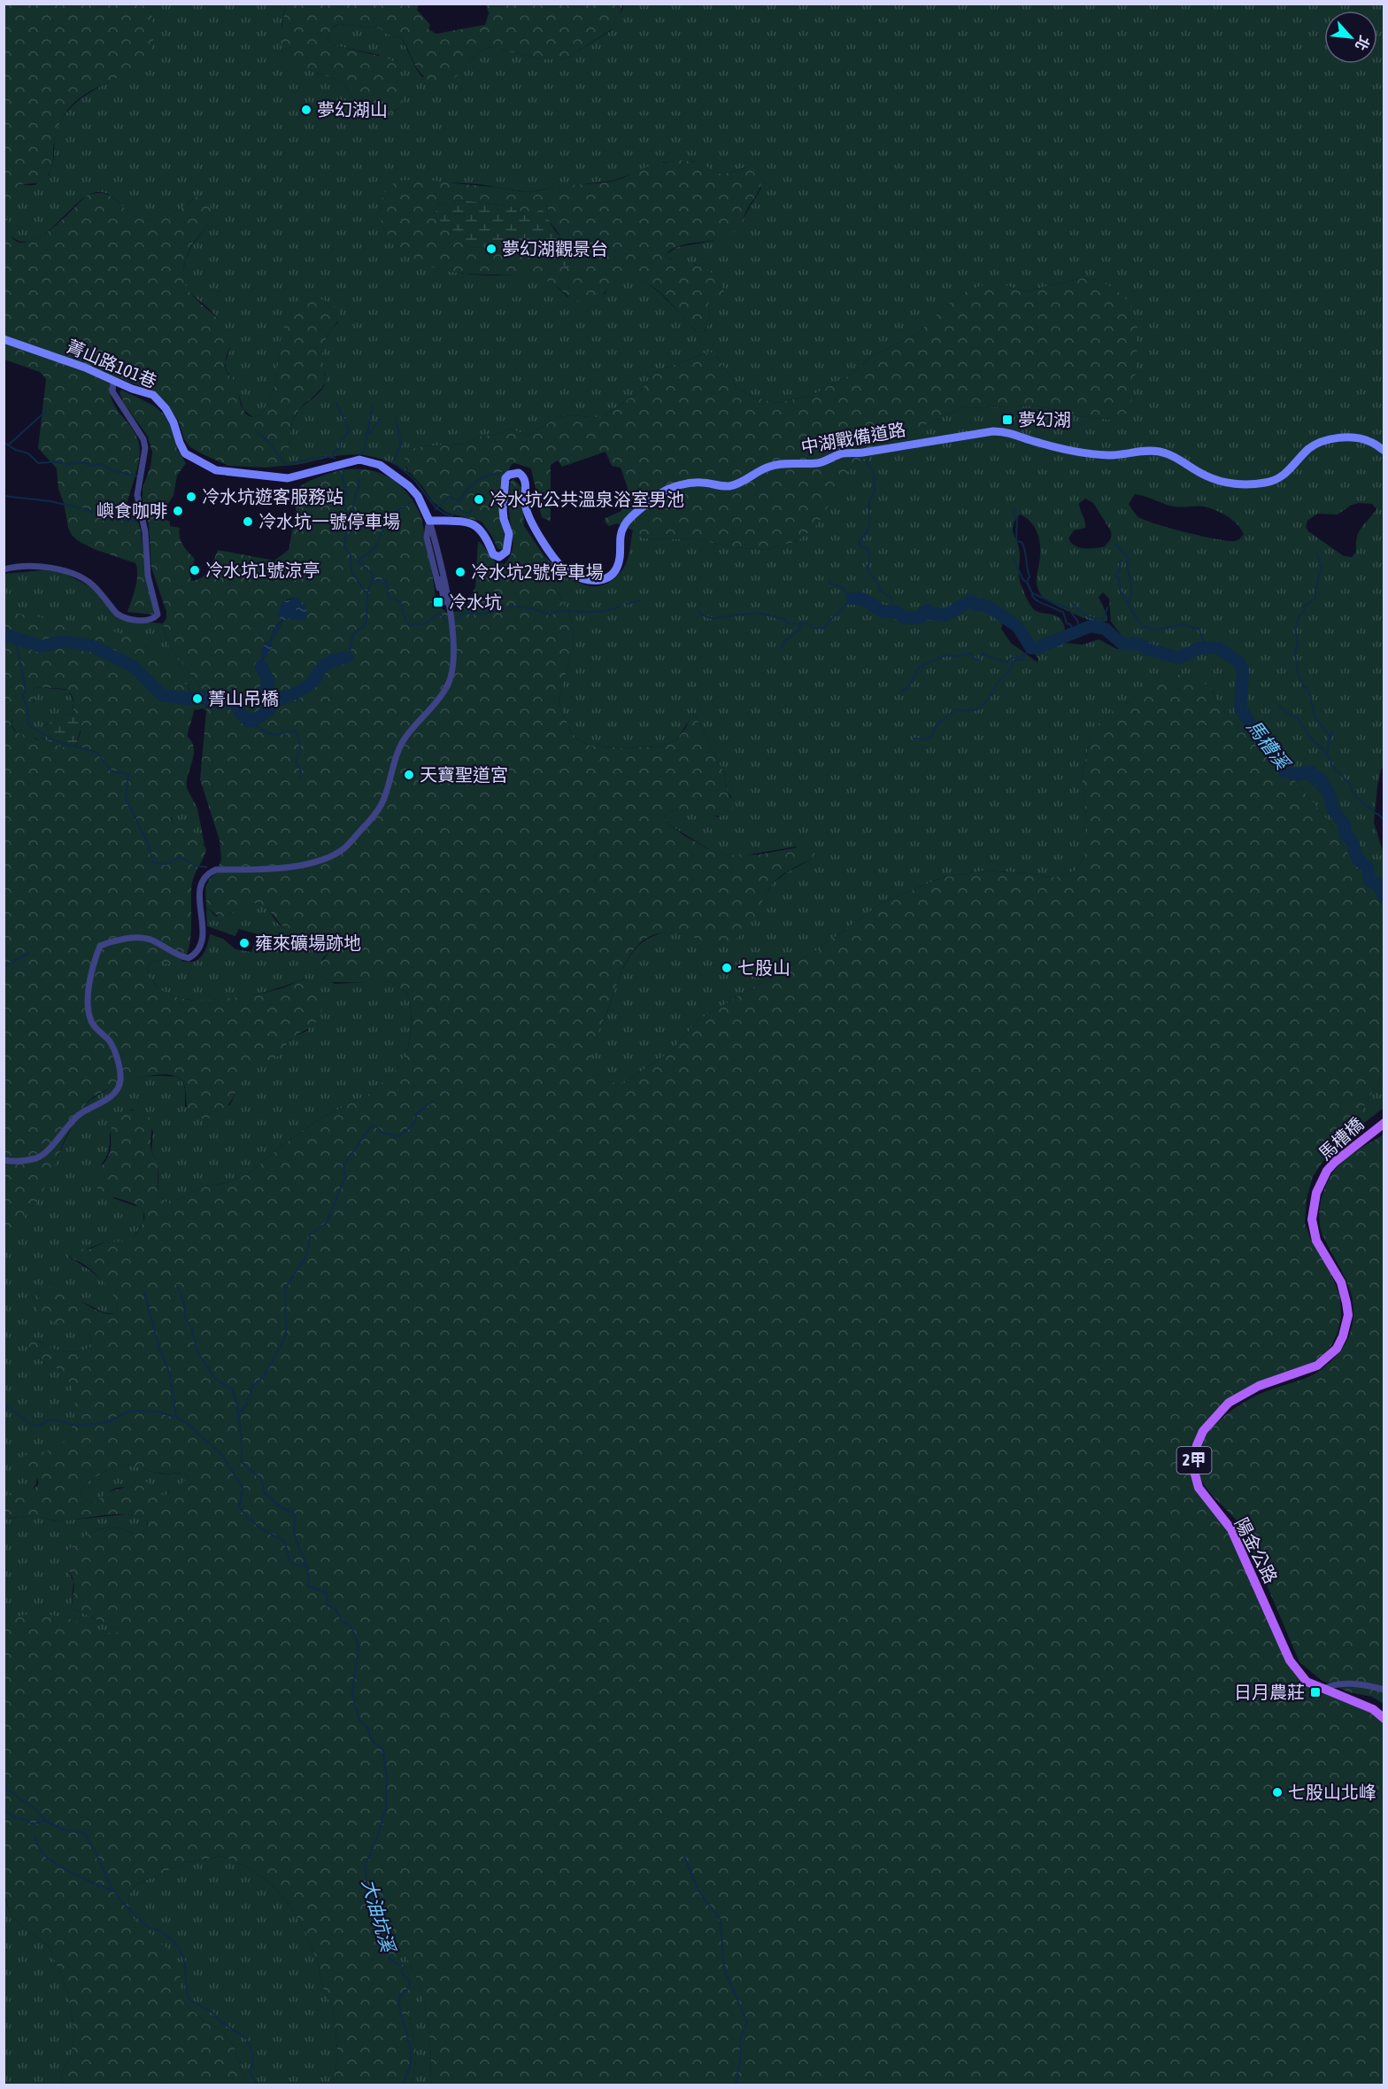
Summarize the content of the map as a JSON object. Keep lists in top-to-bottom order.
{
  "streets": {
    "main road": ["馬槽橋", "2甲", "陽金公路"],
    "street": ["菁山路101巷", "中湖戰備道路"]
  },
  "crossings": [
    ["菁山路101巷", "中湖戰備道路"],
    ["馬槽橋", "陽金公路"]
  ],
  "water": ["馬槽溪", "大油坑溪"],
  "places": {
    "other": [
      "夢幻湖山",
      "夢幻湖觀景台",
      "冷水坑遊客服務站",
      "冷水坑公共溫泉浴室男池",
      "嶼食咖啡",
      "冷水坑一號停車場",
      "冷水坑1號涼亭",
      "冷水坑2號停車場",
      "菁山吊橋",
      "天寶聖道宮",
      "雍來礦場跡地",
      "七股山",
      "七股山北峰"
    ],
    "transit": ["夢幻湖", "冷水坑", "日月農莊"]
  },
  "north": "bottom right"
}
